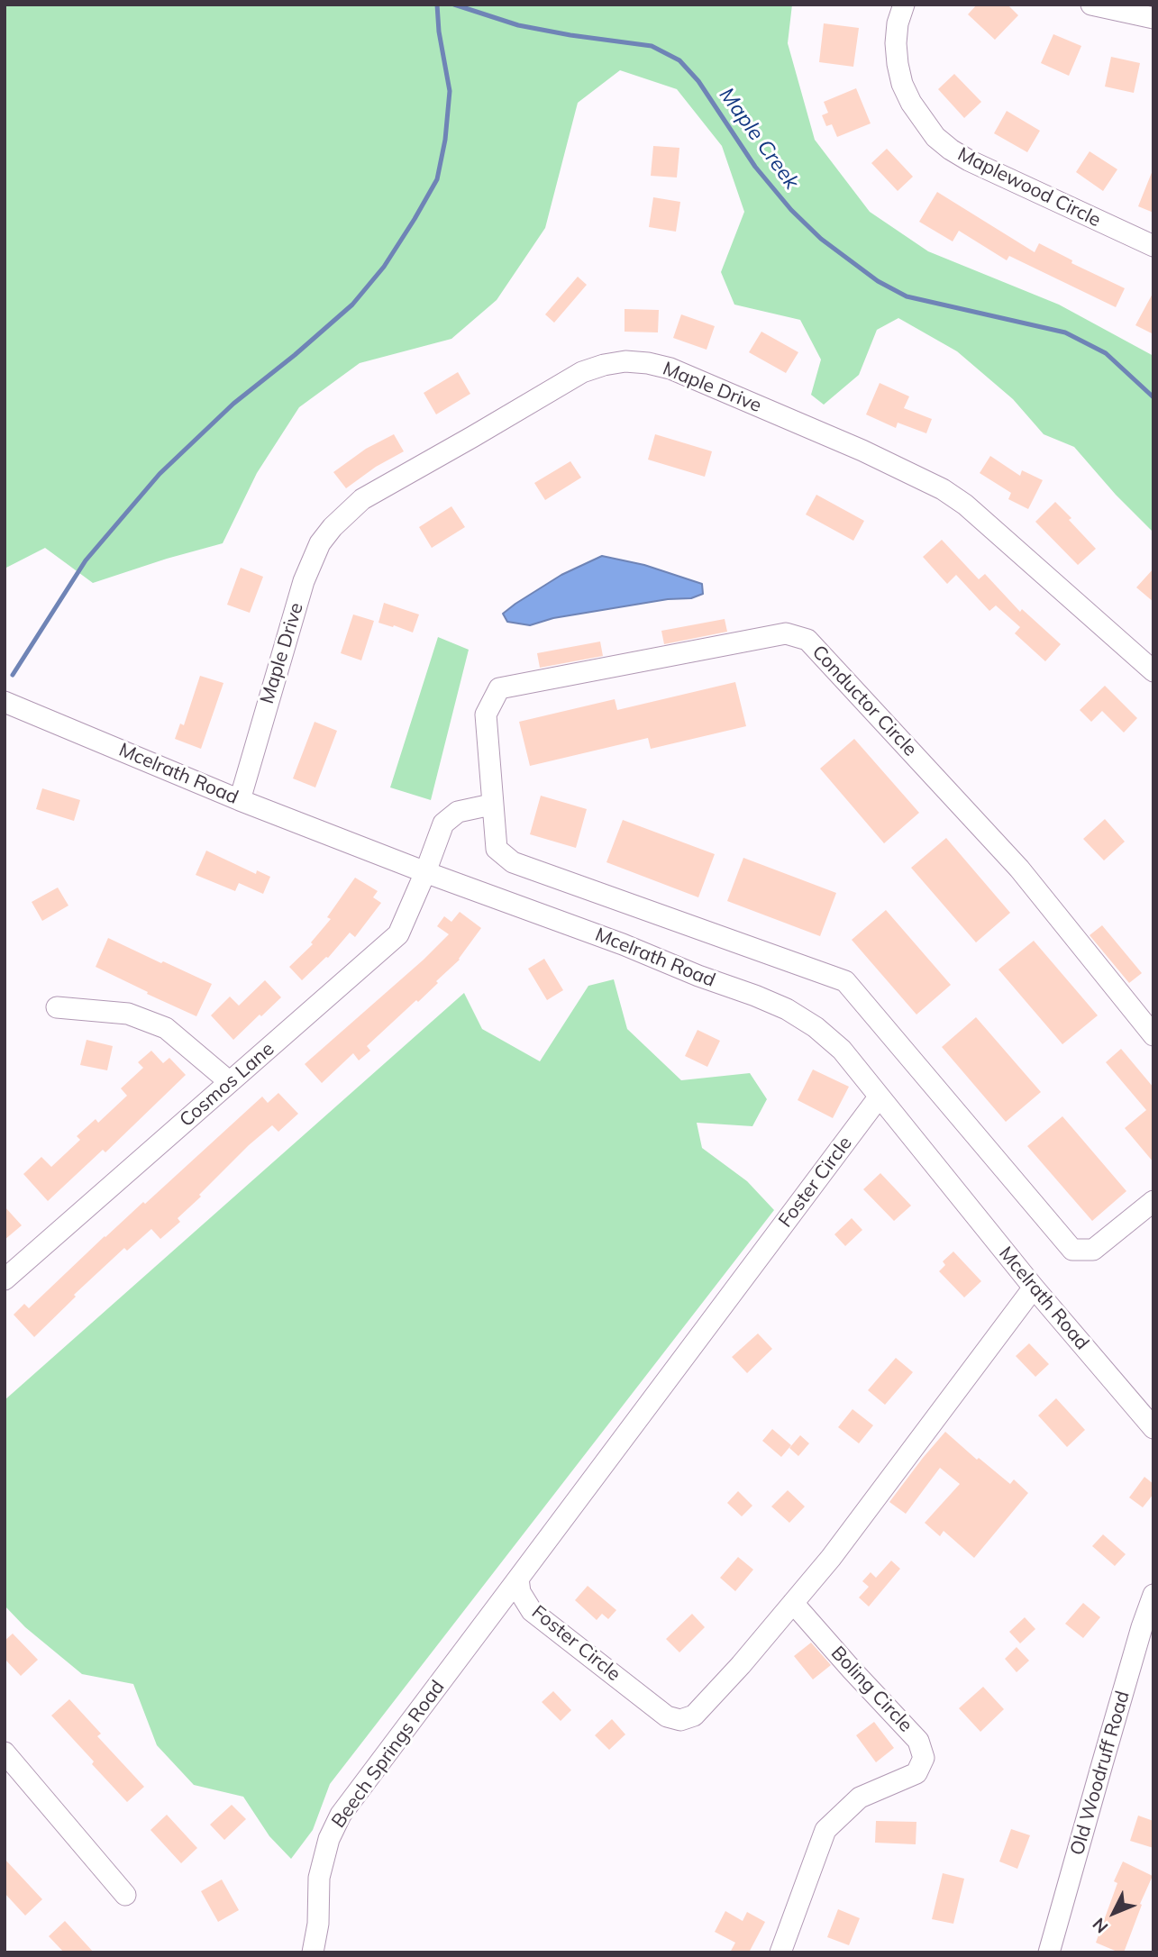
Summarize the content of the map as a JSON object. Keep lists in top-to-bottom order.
{
  "streets": {
    "street": [
      "Maplewood Circle",
      "Maple Drive",
      "Conductor Circle",
      "Mcelrath Road",
      "Cosmos Lane",
      "Foster Circle",
      "Boling Circle",
      "Beech Springs Road",
      "Old Woodruff Road"
    ]
  },
  "crossings": [
    ["Maple Drive", "Mcelrath Road"],
    ["Mcelrath Road", "Cosmos Lane"],
    ["Mcelrath Road", "Foster Circle"],
    ["Foster Circle", "Boling Circle"],
    ["Foster Circle", "Beech Springs Road"]
  ],
  "water": ["Maple Creek"],
  "north": "bottom left"
}
